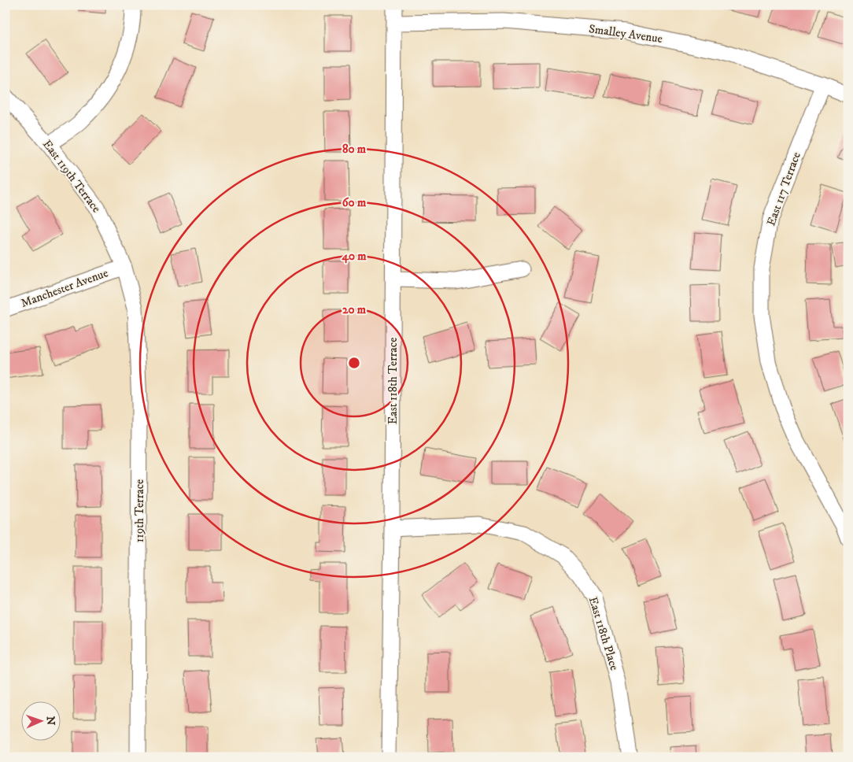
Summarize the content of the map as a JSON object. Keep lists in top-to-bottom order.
{
  "streets": {
    "street": [
      "Smalley Avenue",
      "East 119th Terrace",
      "East 117 Terrace",
      "Manchester Avenue",
      "East 118th Terrace",
      "119th Terrace",
      "East 118th Place"
    ]
  },
  "crossings": [
    ["Smalley Avenue", "East 117 Terrace"],
    ["Smalley Avenue", "East 118th Terrace"],
    ["East 119th Terrace", "Manchester Avenue"],
    ["East 119th Terrace", "119th Terrace"],
    ["Manchester Avenue", "119th Terrace"],
    ["East 118th Terrace", "East 118th Place"]
  ],
  "north": "right",
  "rings": [
    "80 m",
    "60 m",
    "40 m",
    "20 m"
  ]
}
